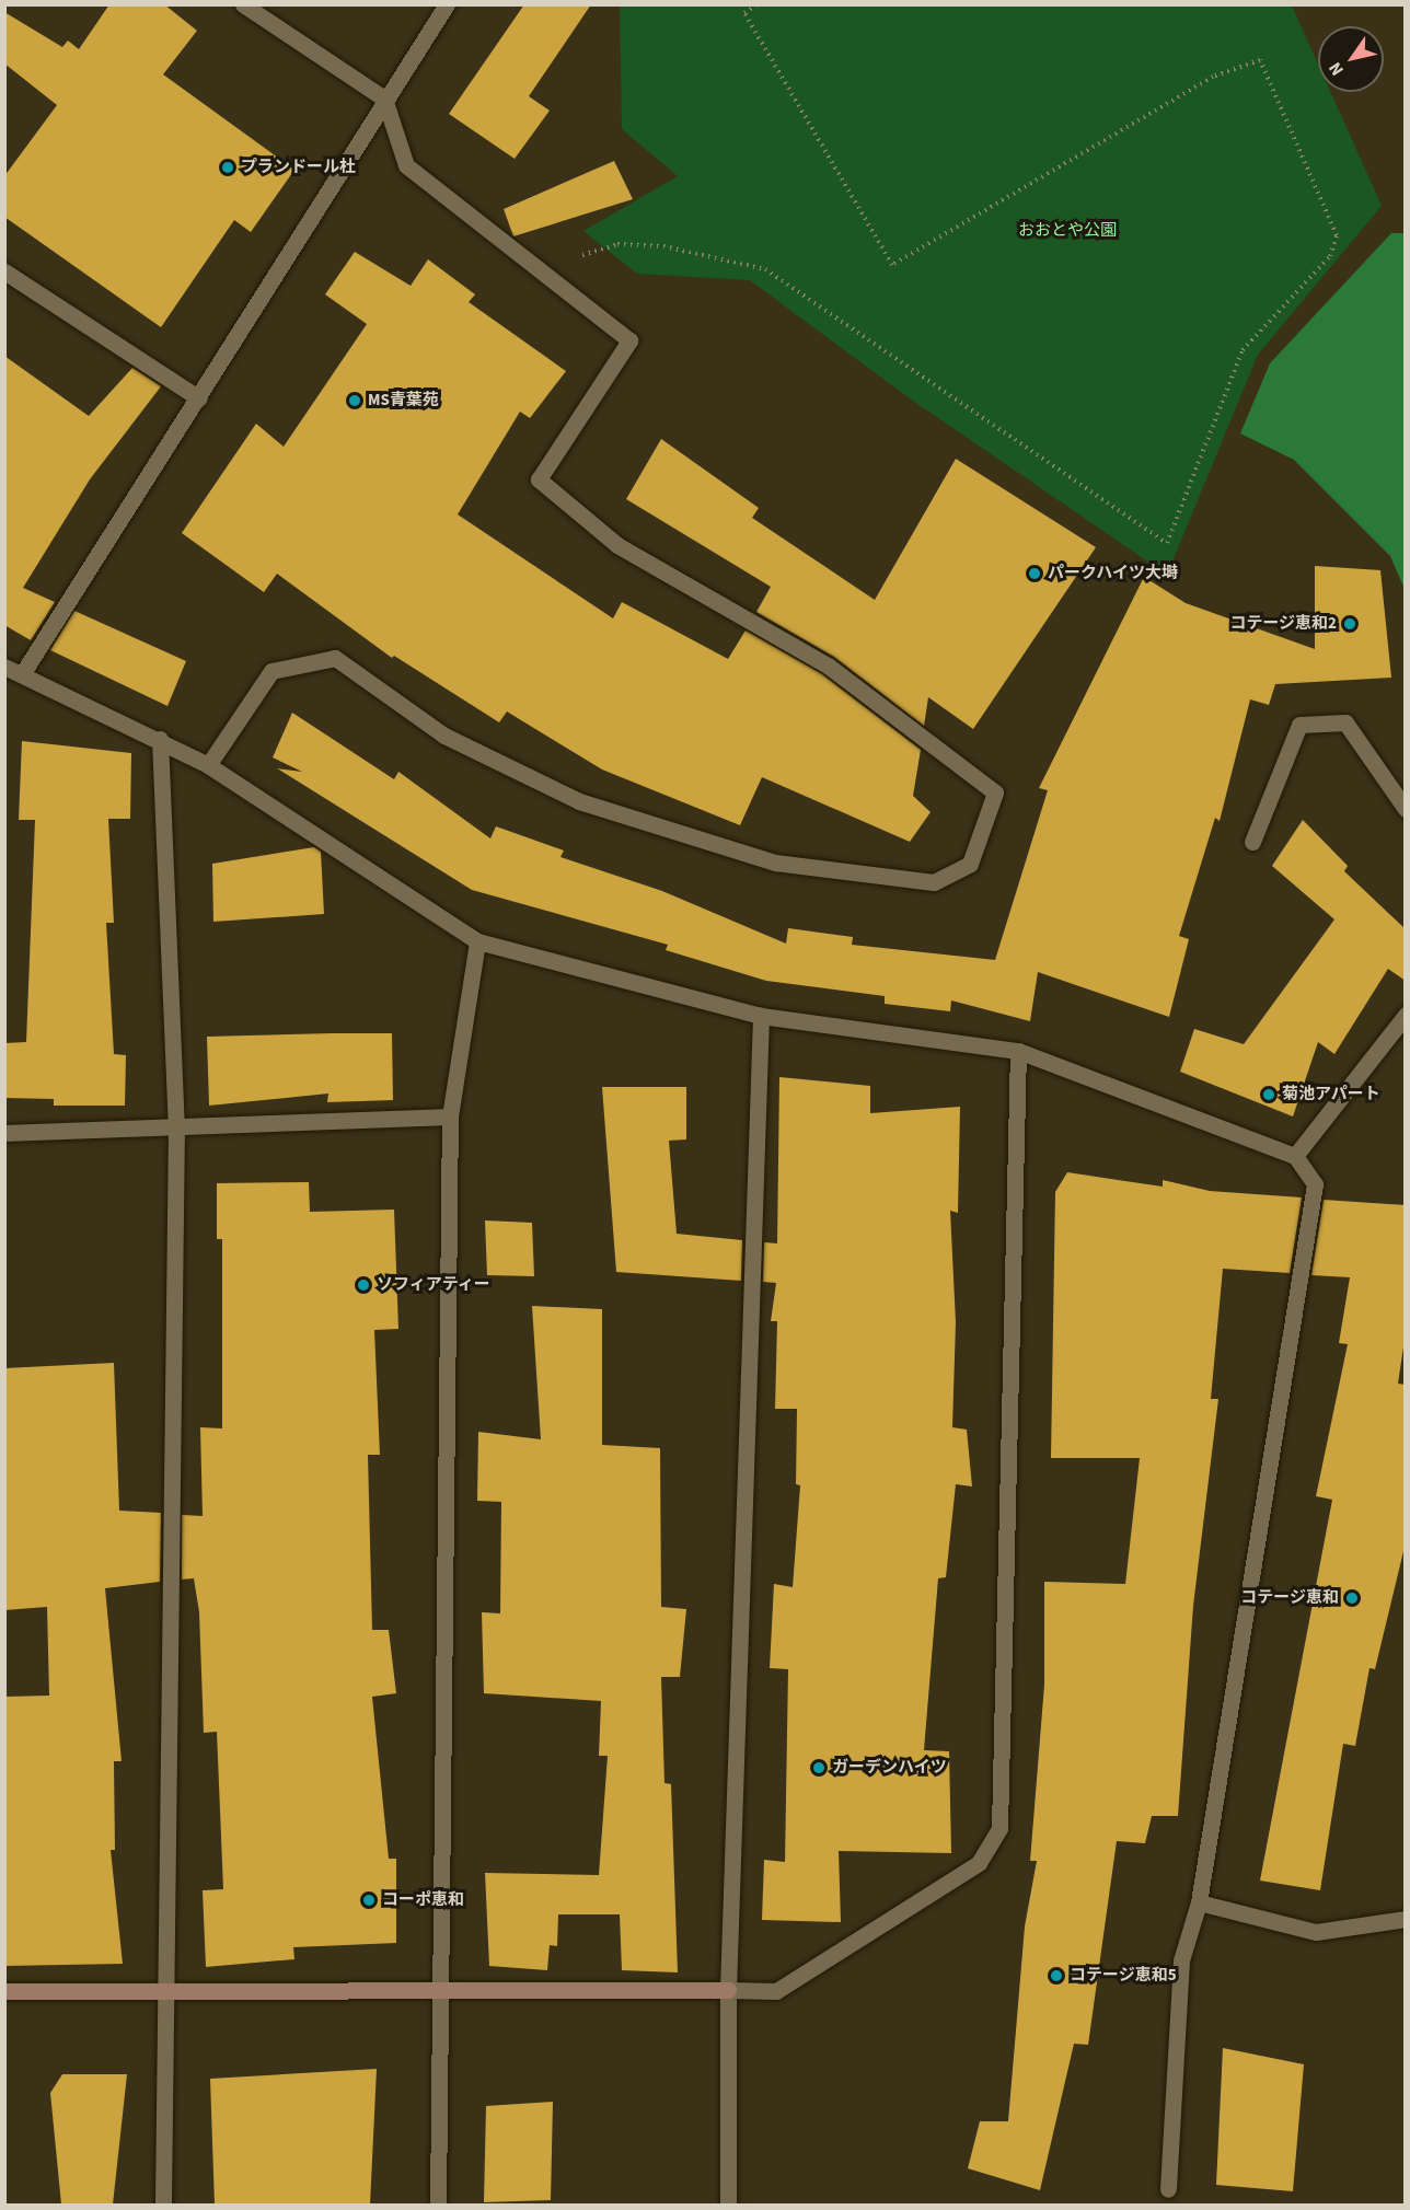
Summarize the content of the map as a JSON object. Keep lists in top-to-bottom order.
{
  "parks": ["おおとや公園"],
  "places": [
    "プランドール杜",
    "MS青葉苑",
    "パークハイツ大塒",
    "コテージ恵和2",
    "菊池アパート",
    "ソフィアティー",
    "コテージ恵和",
    "ガーデンハイツ",
    "コーポ恵和",
    "コテージ恵和5"
  ],
  "north": "bottom left"
}
